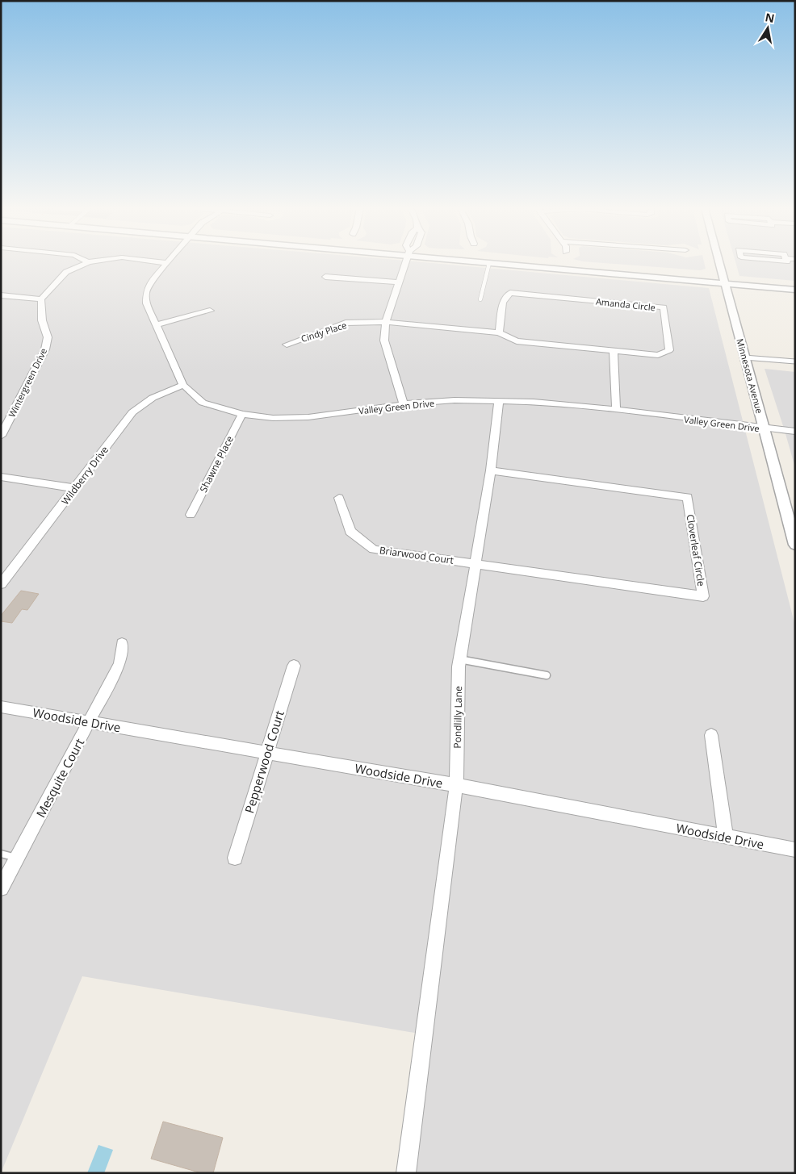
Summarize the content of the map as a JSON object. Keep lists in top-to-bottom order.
{
  "streets": {
    "street": [
      "Amanda Circle",
      "Cindy Place",
      "Minnesota Avenue",
      "Wintergreen Drive",
      "Valley Green Drive",
      "Shawne Place",
      "Wildberry Drive",
      "Cloverleaf Circle",
      "Briarwood Court",
      "Pondlilly Lane",
      "Woodside Drive",
      "Pepperwood Court",
      "Mesquite Court"
    ]
  },
  "crossings": [
    ["Amanda Circle", "Cindy Place"],
    ["Minnesota Avenue", "Valley Green Drive"],
    ["Valley Green Drive", "Shawne Place"],
    ["Valley Green Drive", "Wildberry Drive"],
    ["Valley Green Drive", "Pondlilly Lane"],
    ["Cloverleaf Circle", "Briarwood Court"],
    ["Cloverleaf Circle", "Pondlilly Lane"],
    ["Briarwood Court", "Pondlilly Lane"],
    ["Pondlilly Lane", "Woodside Drive"],
    ["Woodside Drive", "Pepperwood Court"],
    ["Woodside Drive", "Mesquite Court"]
  ],
  "north": "top"
}
